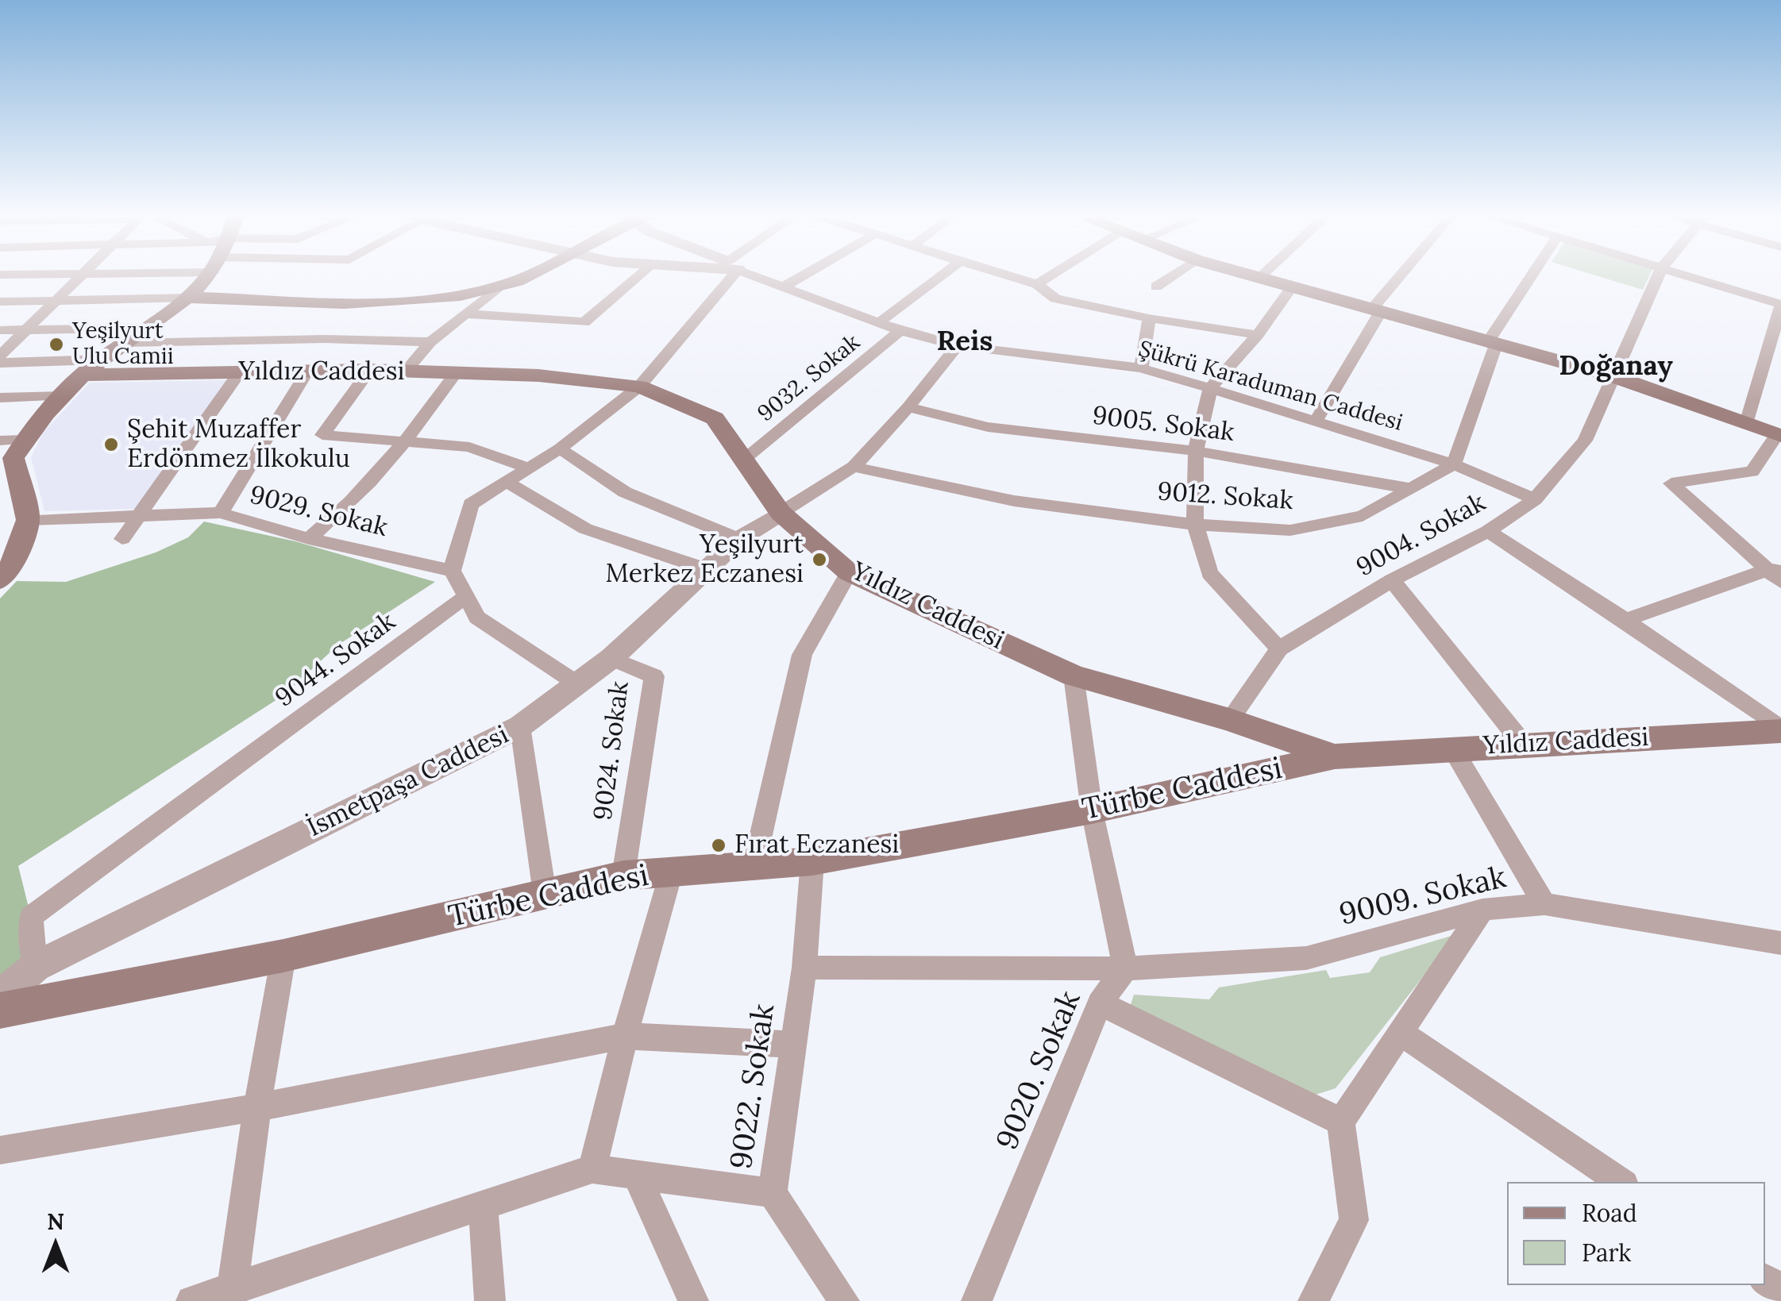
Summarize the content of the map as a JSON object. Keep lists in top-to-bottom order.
{
  "streets": {
    "main road": ["Yıldız Caddesi", "Türbe Caddesi"],
    "street": [
      "9032. Sokak",
      "Şükrü Karaduman Caddesi",
      "9005. Sokak",
      "9012. Sokak",
      "9029. Sokak",
      "9004. Sokak",
      "9044. Sokak",
      "9024. Sokak",
      "İsmetpaşa Caddesi",
      "9009. Sokak",
      "9020. Sokak",
      "9022. Sokak"
    ]
  },
  "crossings": [
    ["Yıldız Caddesi", "9032. Sokak"],
    ["Yıldız Caddesi", "9004. Sokak"],
    ["Yıldız Caddesi", "İsmetpaşa Caddesi"],
    ["Yıldız Caddesi", "Türbe Caddesi"],
    ["9032. Sokak", "Şükrü Karaduman Caddesi"],
    ["Şükrü Karaduman Caddesi", "9012. Sokak"],
    ["Şükrü Karaduman Caddesi", "9004. Sokak"],
    ["9005. Sokak", "9012. Sokak"],
    ["9044. Sokak", "İsmetpaşa Caddesi"],
    ["9024. Sokak", "İsmetpaşa Caddesi"],
    ["9024. Sokak", "Türbe Caddesi"],
    ["Türbe Caddesi", "9022. Sokak"],
    ["9009. Sokak", "9020. Sokak"],
    ["9009. Sokak", "9022. Sokak"]
  ],
  "districts": ["Reis", "Doğanay"],
  "places": [
    "Yeşilyurt Ulu Camii",
    "Şehit Muzaffer Erdönmez İlkokulu",
    "Yeşilyurt Merkez Eczanesi",
    "Fırat Eczanesi"
  ],
  "legend": ["Road", "Park"],
  "north": "top"
}
